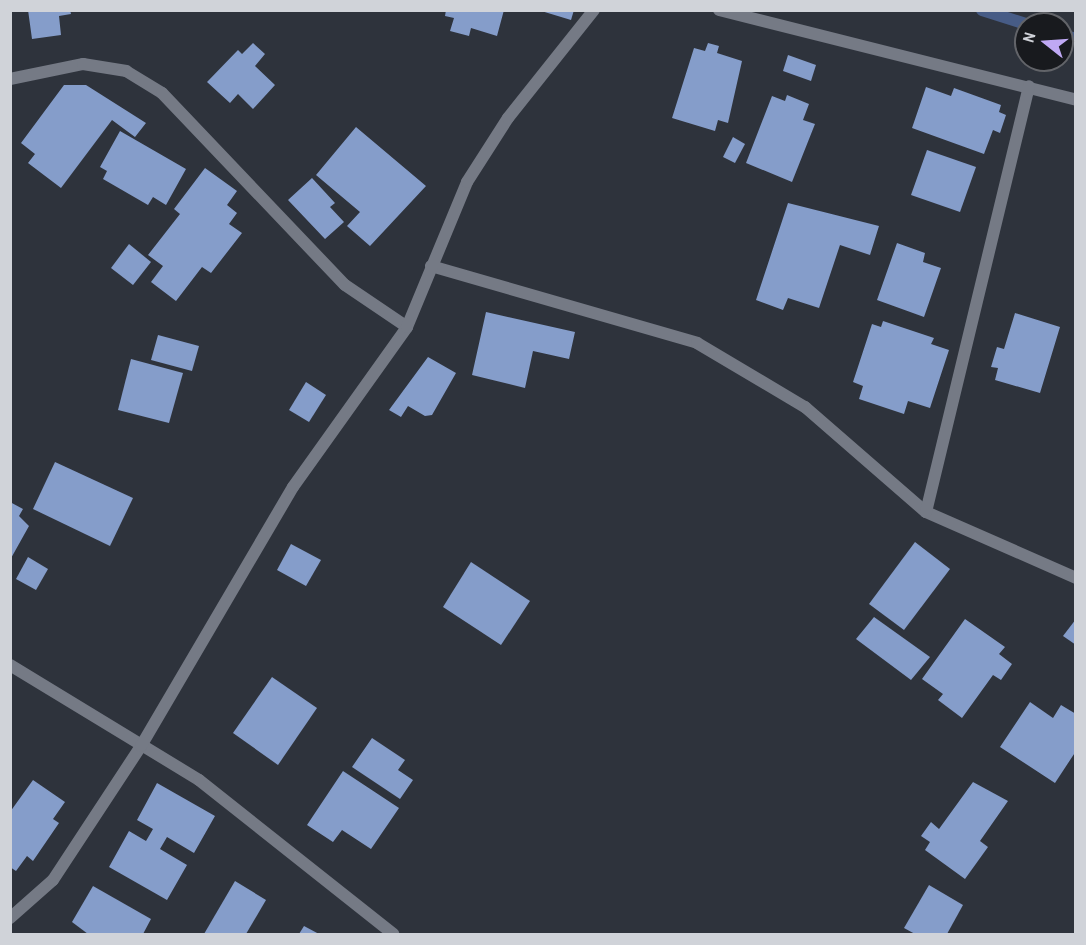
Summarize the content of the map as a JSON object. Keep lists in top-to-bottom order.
{
  "north": "left"
}
